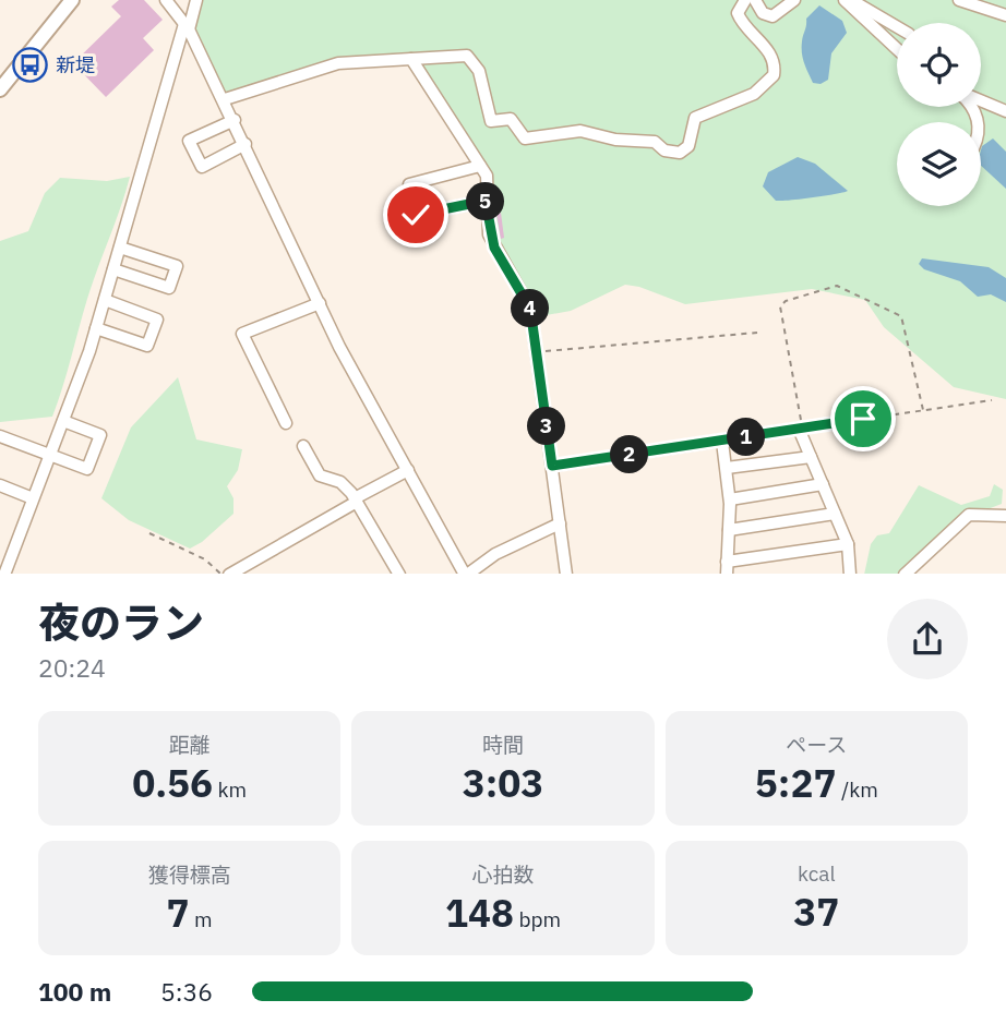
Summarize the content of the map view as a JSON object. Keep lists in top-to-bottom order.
{
  "places": {
    "bus stop": ["新堤"]
  },
  "page": {
    "pins": [
      "5",
      "4",
      "3",
      "1",
      "2"
    ],
    "heading": ["夜のラン", "20:24"],
    "stats": [
      ["距離", "0.56 km"],
      ["時間", "3:03"],
      ["ペース", "5:27 /km"],
      ["獲得標高", "7 m"],
      ["心拍数", "148 bpm"],
      ["kcal", "37"]
    ],
    "list": [
      {
        "name": "100 m",
        "note": "5:36"
      }
    ]
  }
}
